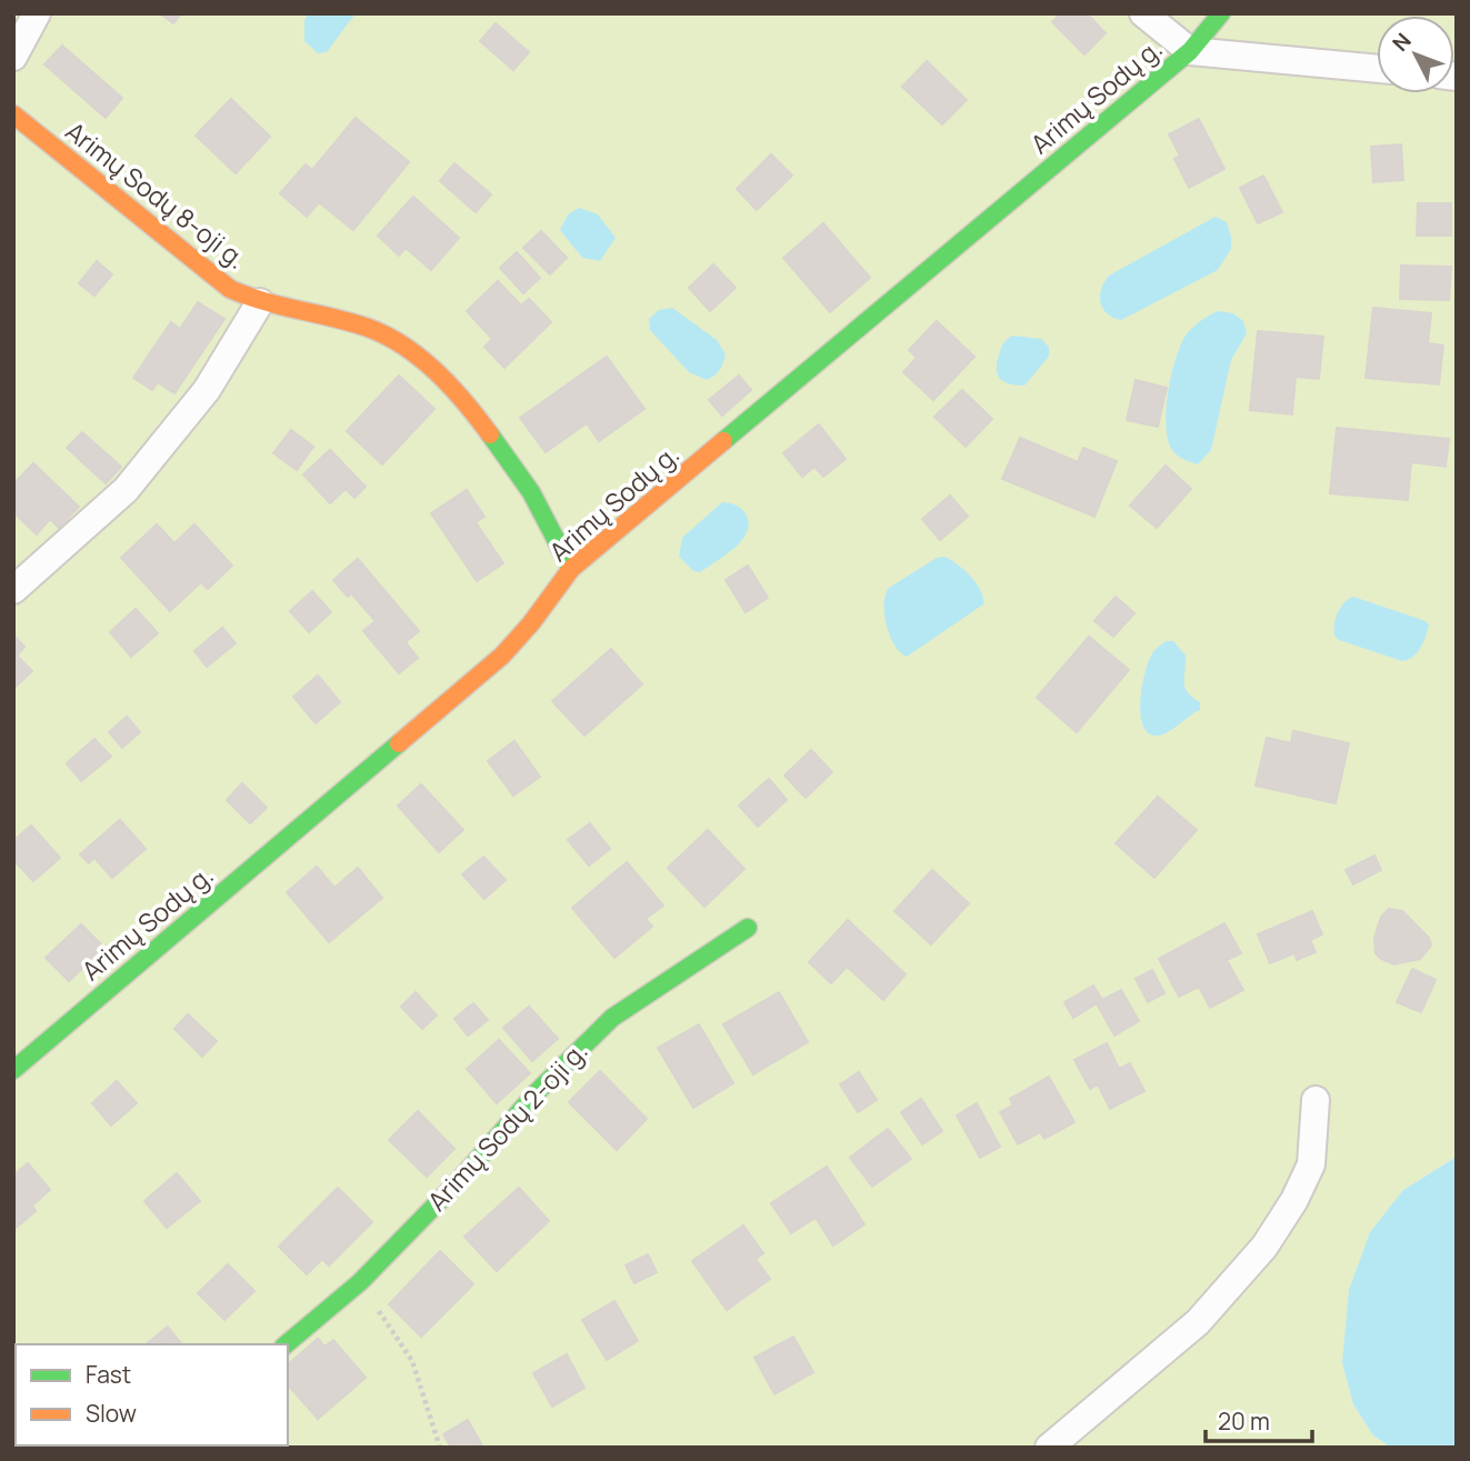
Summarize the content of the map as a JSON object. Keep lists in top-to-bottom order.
{
  "streets": {
    "street": ["Arimų Sodų g.", "Arimų Sodų 8-oji g.", "Arimų Sodų 2-oji g."]
  },
  "crossings": [
    ["Arimų Sodų g.", "Arimų Sodų 8-oji g."]
  ],
  "legend": ["Fast", "Slow"],
  "scale_bar": "20 m",
  "north": "top left"
}
